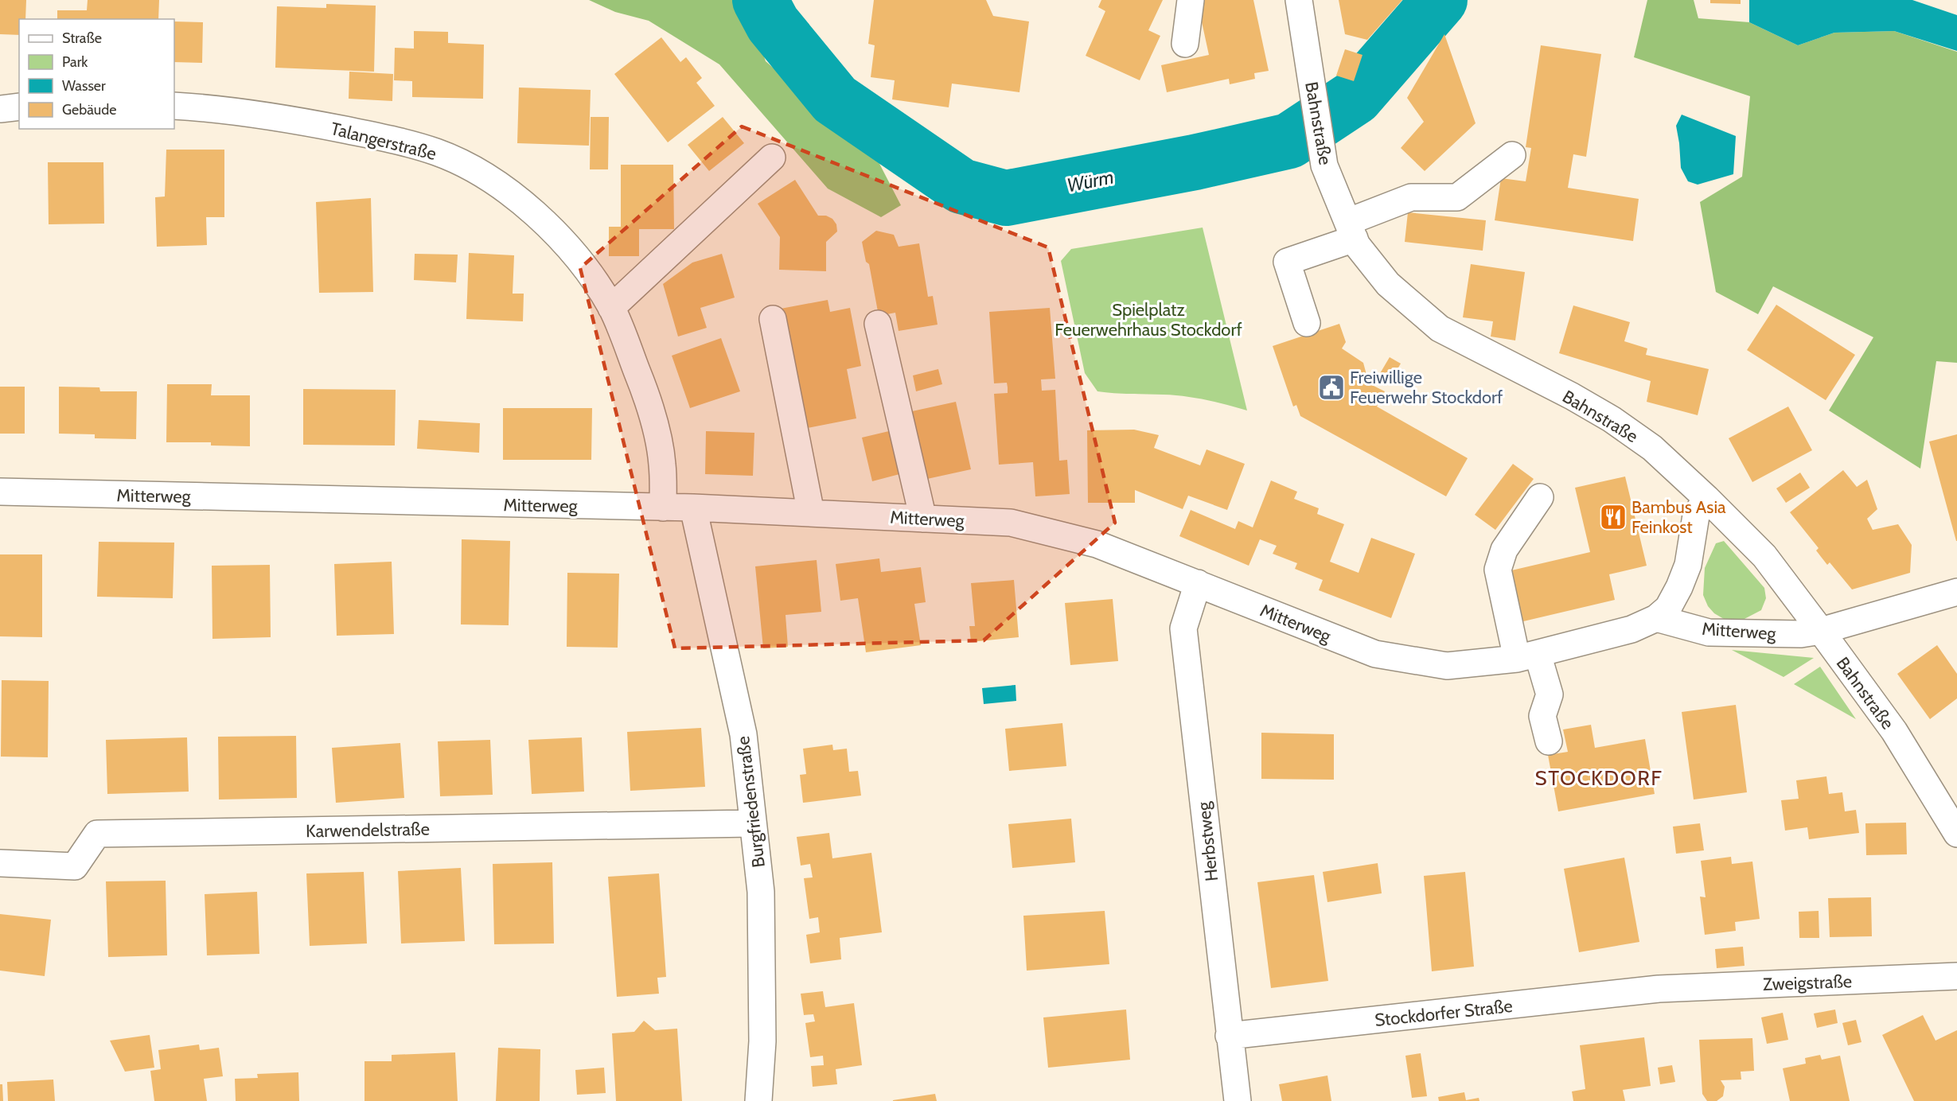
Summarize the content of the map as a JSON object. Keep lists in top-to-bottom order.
{
  "streets": {
    "street": [
      "Bahnstraße",
      "Talangerstraße",
      "Mitterweg",
      "Burgfriedenstraße",
      "Karwendelstraße",
      "Herbstweg",
      "Zweigstraße",
      "Stockdorfer Straße"
    ]
  },
  "crossings": [
    ["Bahnstraße", "Mitterweg"],
    ["Talangerstraße", "Mitterweg"],
    ["Mitterweg", "Burgfriedenstraße"],
    ["Mitterweg", "Herbstweg"],
    ["Burgfriedenstraße", "Karwendelstraße"],
    ["Herbstweg", "Stockdorfer Straße"],
    ["Zweigstraße", "Stockdorfer Straße"]
  ],
  "districts": ["STOCKDORF"],
  "water": ["Würm"],
  "parks": ["Spielplatz Feuerwehrhaus Stockdorf"],
  "places": {
    "public building": ["Freiwillige Feuerwehr Stockdorf"],
    "restaurant": ["Bambus Asia Feinkost"]
  },
  "legend": [
    "Straße",
    "Park",
    "Wasser",
    "Gebäude"
  ]
}
